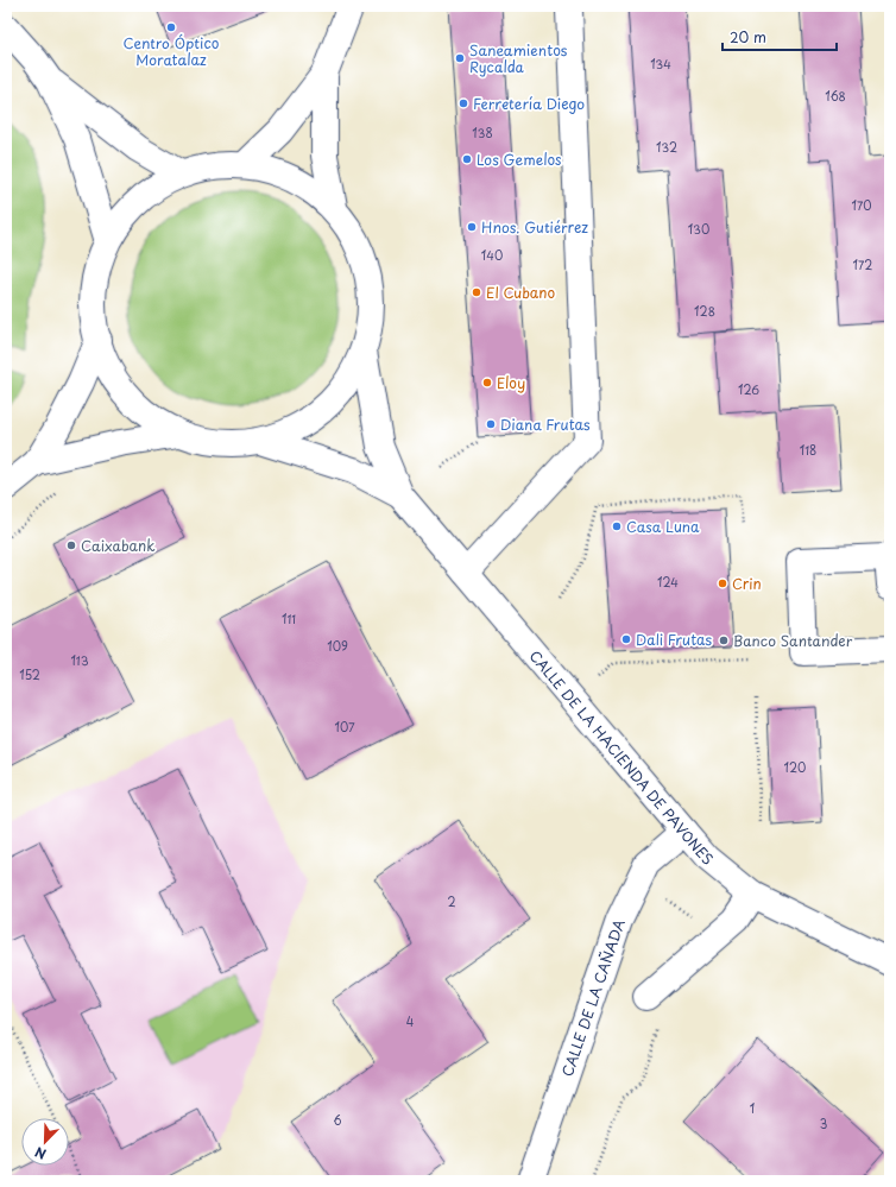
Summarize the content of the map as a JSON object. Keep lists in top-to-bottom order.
{
  "streets": {
    "street": ["CALLE DE LA HACIENDA DE PAVONES", "CALLE DE LA CAÑADA"]
  },
  "crossings": [
    ["CALLE DE LA HACIENDA DE PAVONES", "CALLE DE LA CAÑADA"]
  ],
  "places": [
    "Centro Óptico Moratalaz",
    "Saneamientos Rycalda",
    "Ferretería Diego",
    "Los Gemelos",
    "Hnos. Gutiérrez",
    "El Cubano",
    "Eloy",
    "Diana Frutas",
    "Casa Luna",
    "Caixabank",
    "Crin",
    "Dali Frutas",
    "Banco Santander"
  ],
  "house_numbers": [
    "134",
    "168",
    "138",
    "132",
    "170",
    "130",
    "140",
    "172",
    "128",
    "126",
    "118",
    "124",
    "111",
    "109",
    "113",
    "152",
    "107",
    "120",
    "2",
    "4",
    "1",
    "6",
    "3"
  ],
  "scale_bar": "20 m",
  "north": "bottom left"
}
